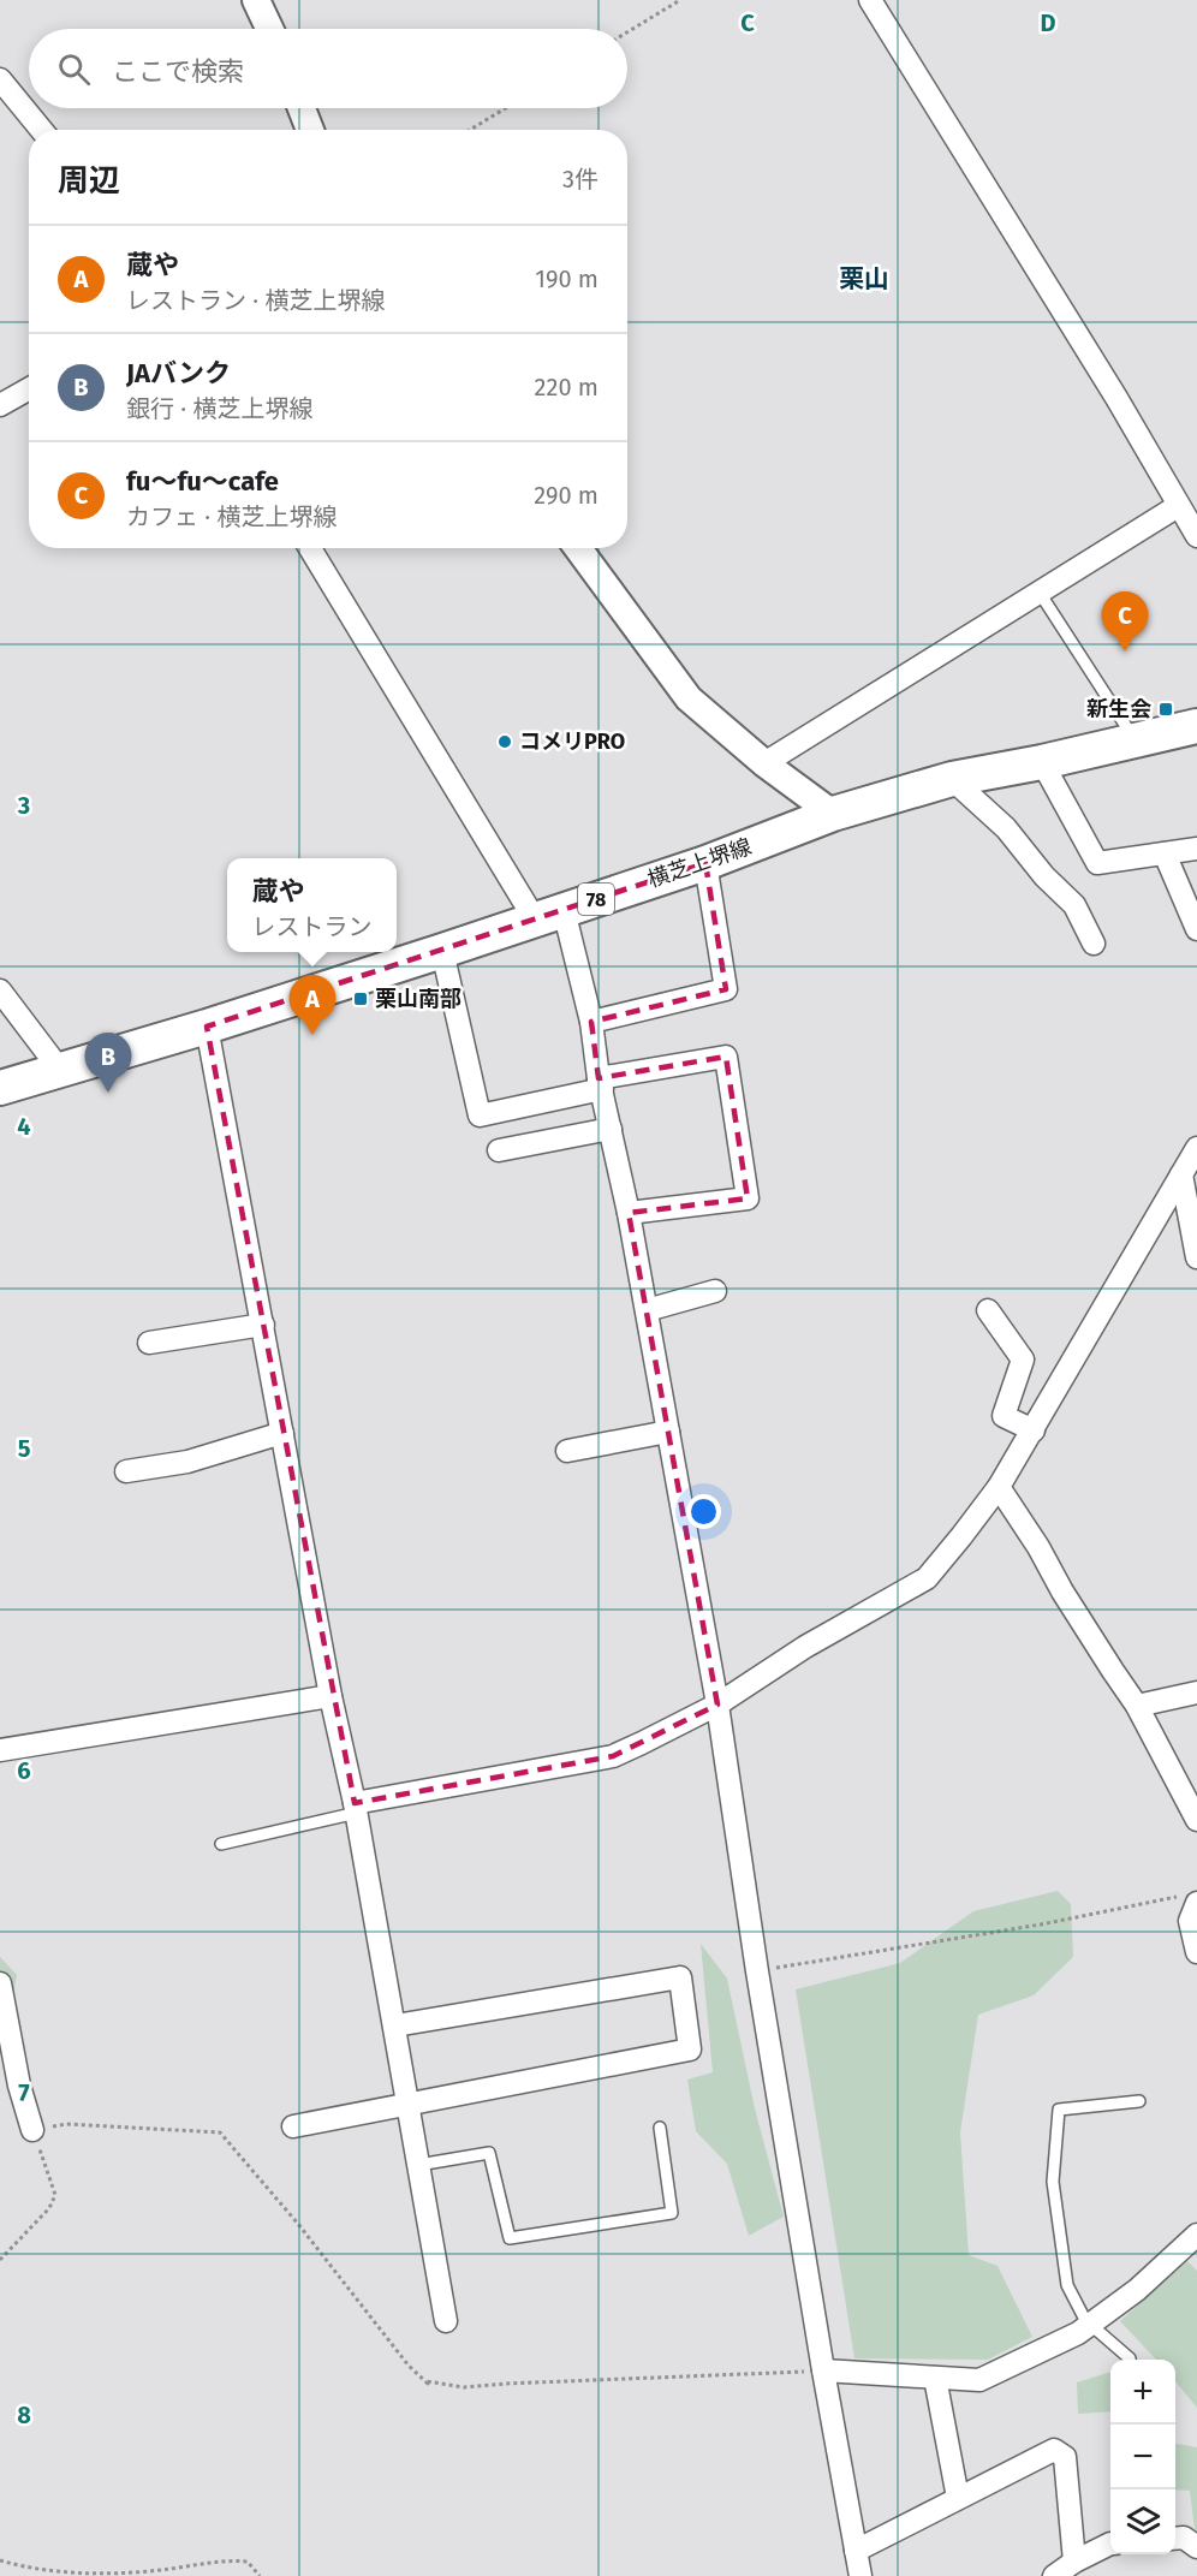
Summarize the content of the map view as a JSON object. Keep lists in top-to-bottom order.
{
  "streets": {
    "main road": ["横芝上堺線", "78"]
  },
  "districts": ["栗山"],
  "places": {
    "transit": ["新生会", "栗山南部"],
    "other": ["コメリPRO"]
  },
  "page": {
    "search": "ここで検索",
    "heading": ["周辺", "3件"],
    "list": [
      {
        "mark": "A",
        "name": "蔵や",
        "note": "レストラン · 横芝上堺線",
        "value": "190 m"
      },
      {
        "mark": "B",
        "name": "JAバンク",
        "note": "銀行 · 横芝上堺線",
        "value": "220 m"
      },
      {
        "mark": "C",
        "name": "fu～fu～cafe",
        "note": "カフェ · 横芝上堺線",
        "value": "290 m"
      }
    ],
    "pins": ["C", "A", "B"],
    "popup": ["蔵や", "レストラン"],
    "map_buttons": ["+", "−"]
  },
  "grid": {
    "columns": ["C", "D"],
    "rows": [
      "3",
      "4",
      "5",
      "6",
      "7",
      "8"
    ]
  }
}
